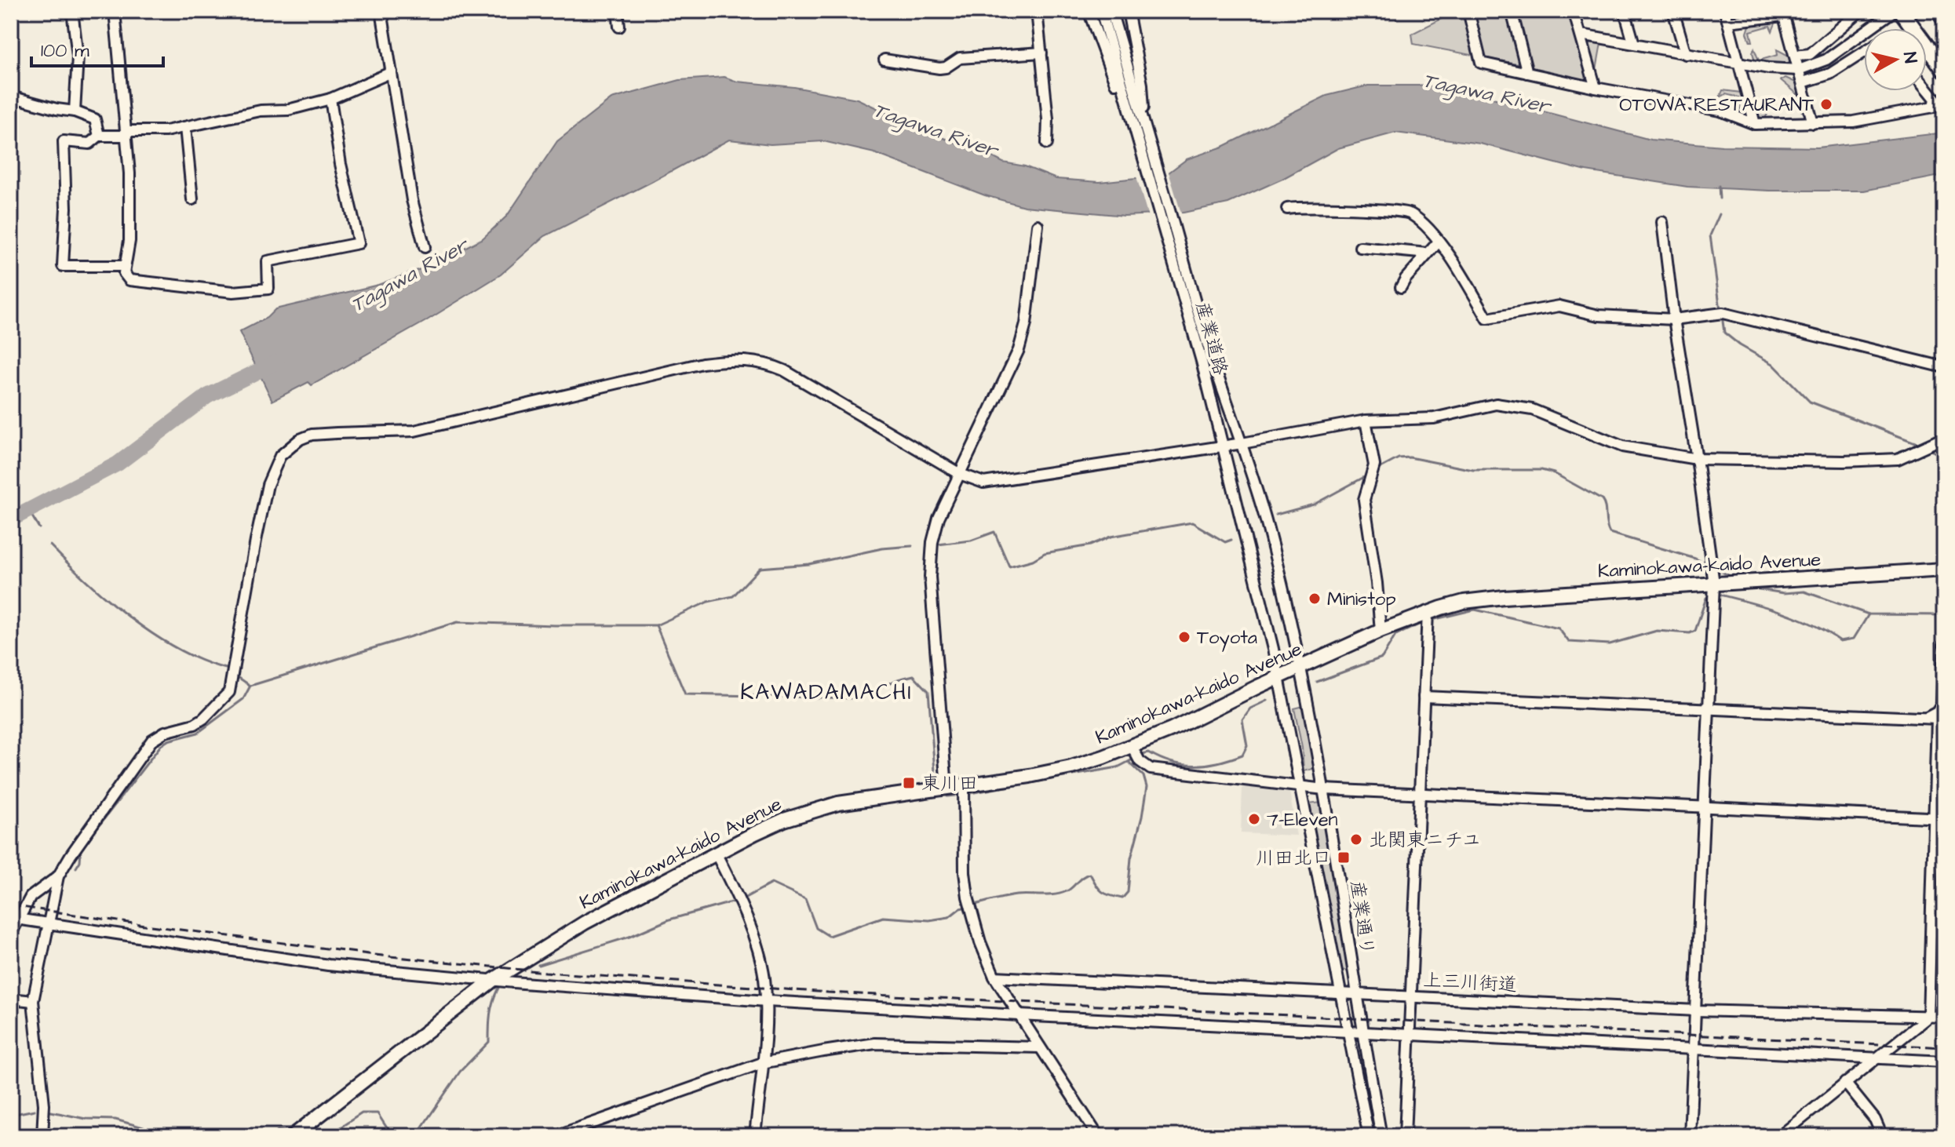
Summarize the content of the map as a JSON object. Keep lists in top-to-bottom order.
{
  "streets": {
    "main road": ["Kaminokawa-kaido Avenue"],
    "street": ["産業道路", "産業通り", "上三川街道"]
  },
  "crossings": [
    ["産業道路", "Kaminokawa-kaido Avenue"],
    ["産業道路", "産業通り"],
    ["Kaminokawa-kaido Avenue", "産業通り"],
    ["産業通り", "上三川街道"]
  ],
  "districts": ["KAWADAMACHI"],
  "water": ["Tagawa River"],
  "places": {
    "other": [
      "OTOWA RESTAURANT",
      "Ministop",
      "Toyota",
      "7-Eleven",
      "北関東ニチユ"
    ],
    "transit": ["東川田", "川田北口"]
  },
  "scale_bar": "100 m",
  "north": "right"
}
